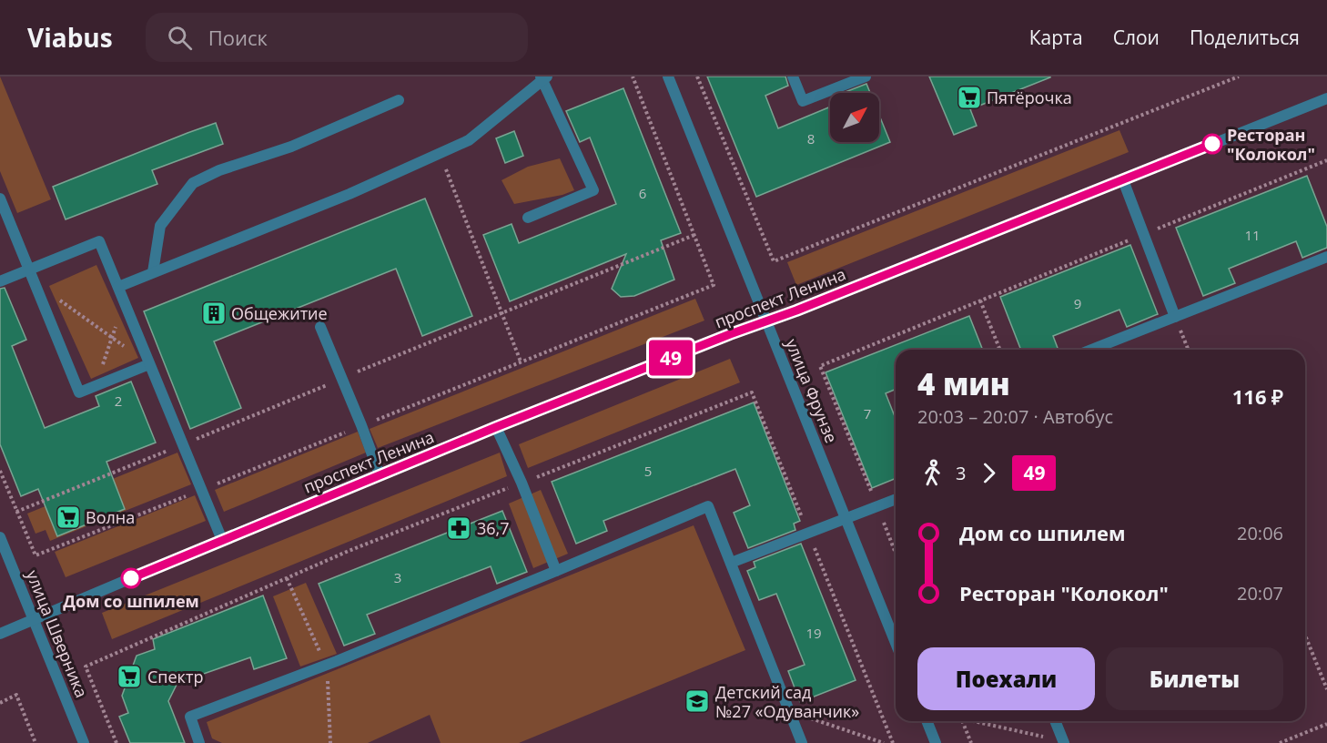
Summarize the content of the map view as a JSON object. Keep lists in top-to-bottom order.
{
  "streets": {
    "street": ["проспект Ленина", "улица Фрунзе", "улица Шверника"]
  },
  "crossings": [
    ["проспект Ленина", "улица Фрунзе"],
    ["проспект Ленина", "улица Шверника"]
  ],
  "places": {
    "supermarket": ["Пятёрочка", "Волна", "Спектр"],
    "other": ["Ресторан \"Колокол\"", "Дом со шпилем"],
    "building": ["Общежитие"],
    "pharmacy": ["36,7"],
    "school or university": ["Детский сад №27 «Одуванчик»"]
  },
  "lines": ["bus line 49"],
  "house_numbers": [
    "8",
    "6",
    "11",
    "9",
    "2",
    "7",
    "5",
    "3",
    "19"
  ],
  "north": "top right",
  "page": {
    "header": "Viabus",
    "search": "Поиск",
    "nav": ["Карта", "Слои", "Поделиться"],
    "on_map": "49",
    "heading": ["4 мин", "20:03 – 20:07 · Автобус", "116 ₽"],
    "legs": ["3", "49"],
    "list": [
      {
        "name": "Дом со шпилем",
        "value": "20:06"
      },
      {
        "name": "Ресторан \"Колокол\"",
        "value": "20:07"
      }
    ],
    "buttons": ["Поехали", "Билеты"]
  }
}
